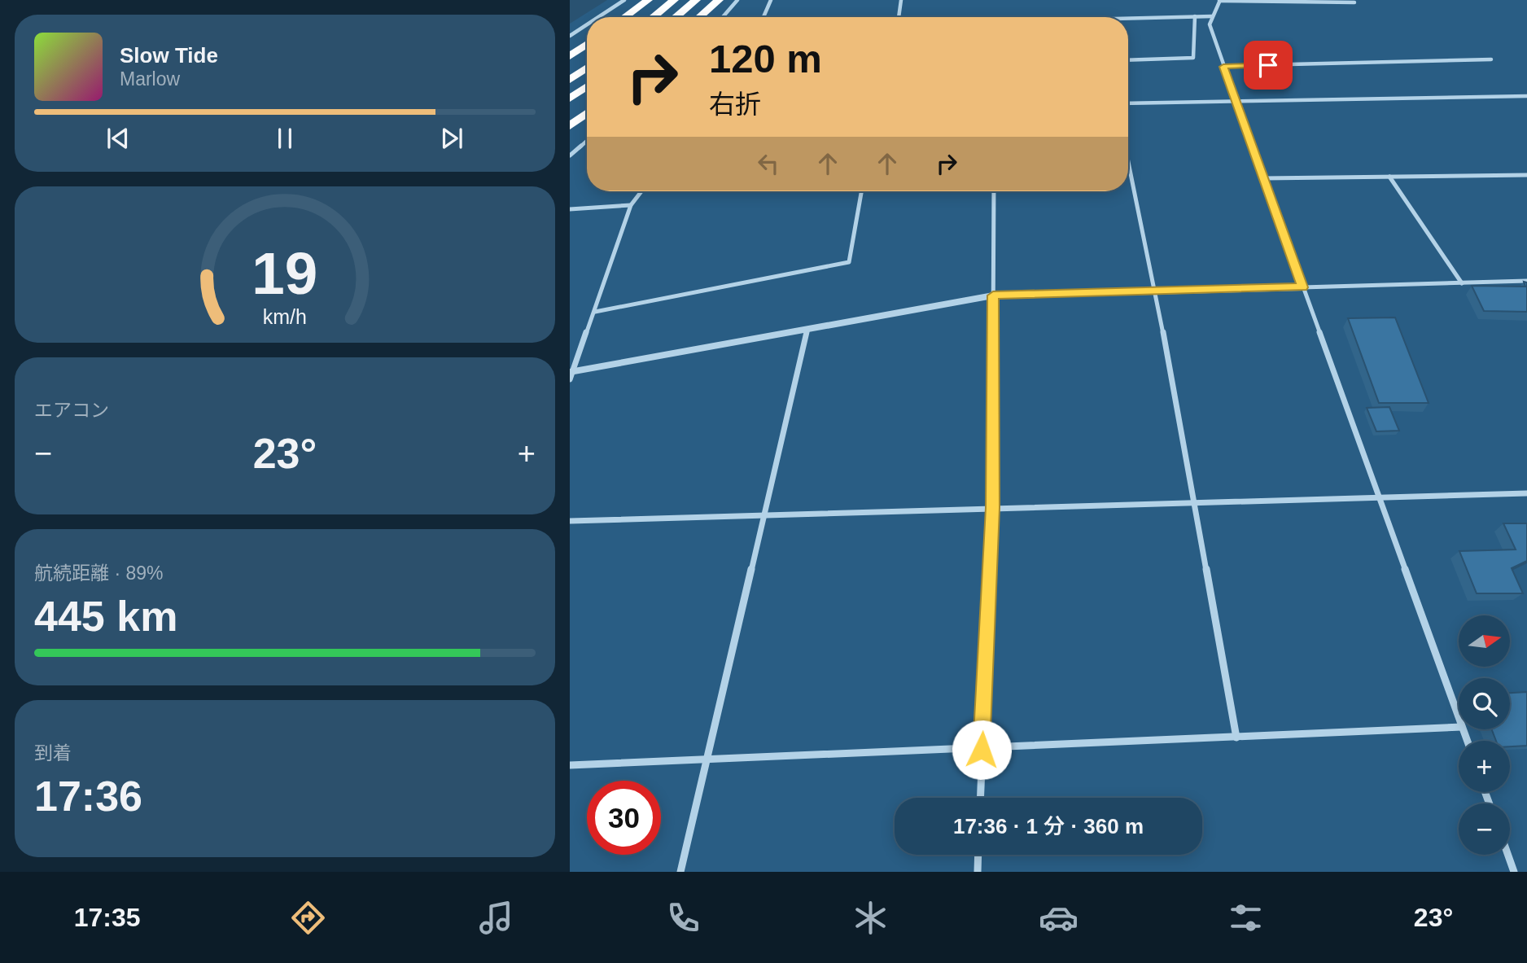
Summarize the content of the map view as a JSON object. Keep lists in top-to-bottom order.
{
  "north": "right",
  "page": {
    "turn": ["120 m", "右折"],
    "song": ["Slow Tide", "Marlow"],
    "tile": [
      "エアコン",
      ["航続距離 · 89%", "445 km"],
      ["到着", "17:36"]
    ],
    "heat": ["−", "23°", "+"],
    "map_buttons": ["+", "−"],
    "limit": "30",
    "trip": "17:36 · 1 分 · 360 m",
    "tabs": ["17:35", "23°"],
    "gauge": ["19", "km/h"]
  }
}
